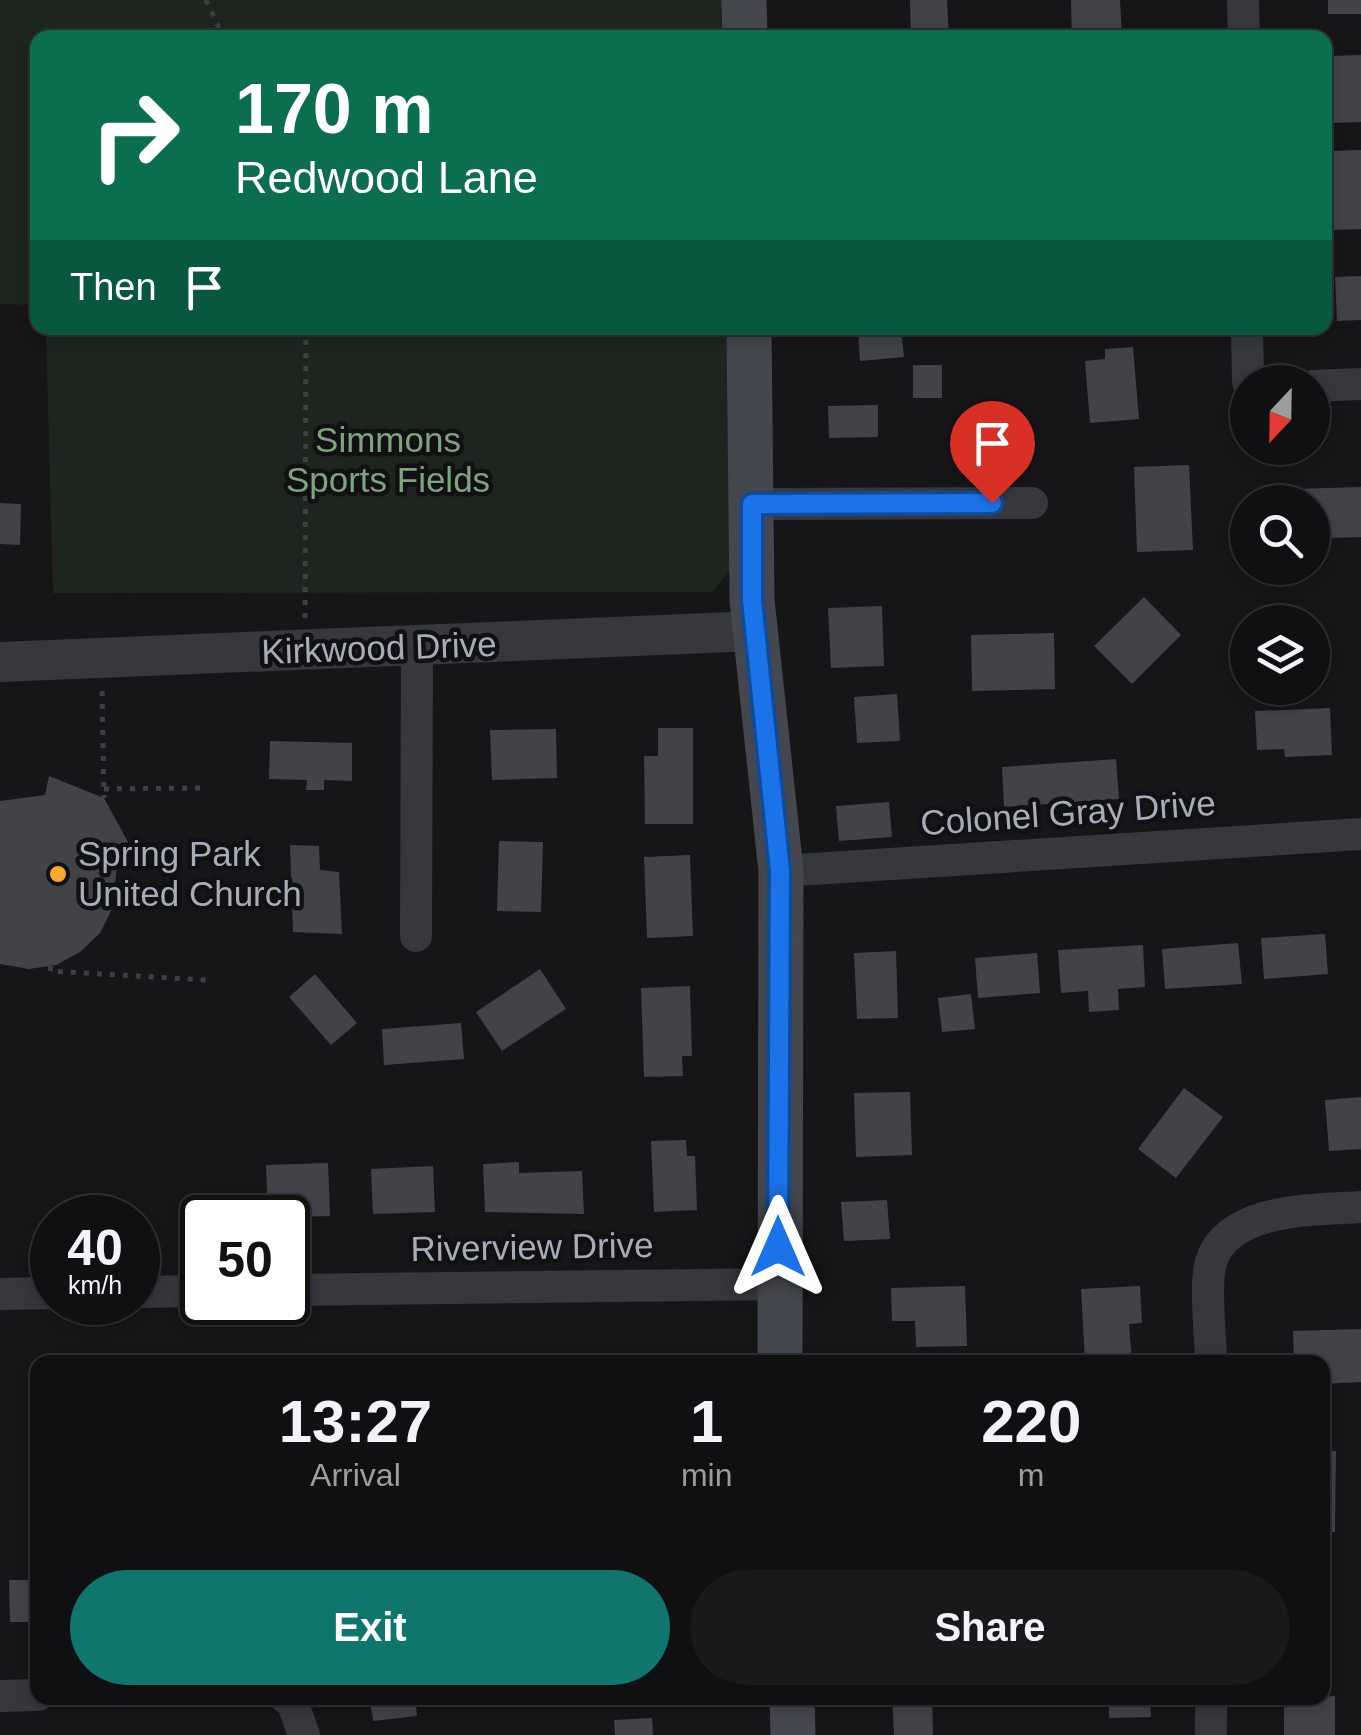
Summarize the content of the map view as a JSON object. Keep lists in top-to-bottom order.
{
  "streets": {
    "street": ["Kirkwood Drive", "Colonel Gray Drive", "Riverview Drive"]
  },
  "parks": ["Simmons Sports Fields"],
  "places": ["Spring Park United Church"],
  "north": "bottom",
  "page": {
    "turn": ["170 m", "Redwood Lane"],
    "then": "Then",
    "speed": "40 km/h",
    "limit": "50",
    "eta": [
      "13:27",
      "Arrival",
      "1",
      "min",
      "220",
      "m"
    ],
    "buttons": ["Exit", "Share"]
  }
}
